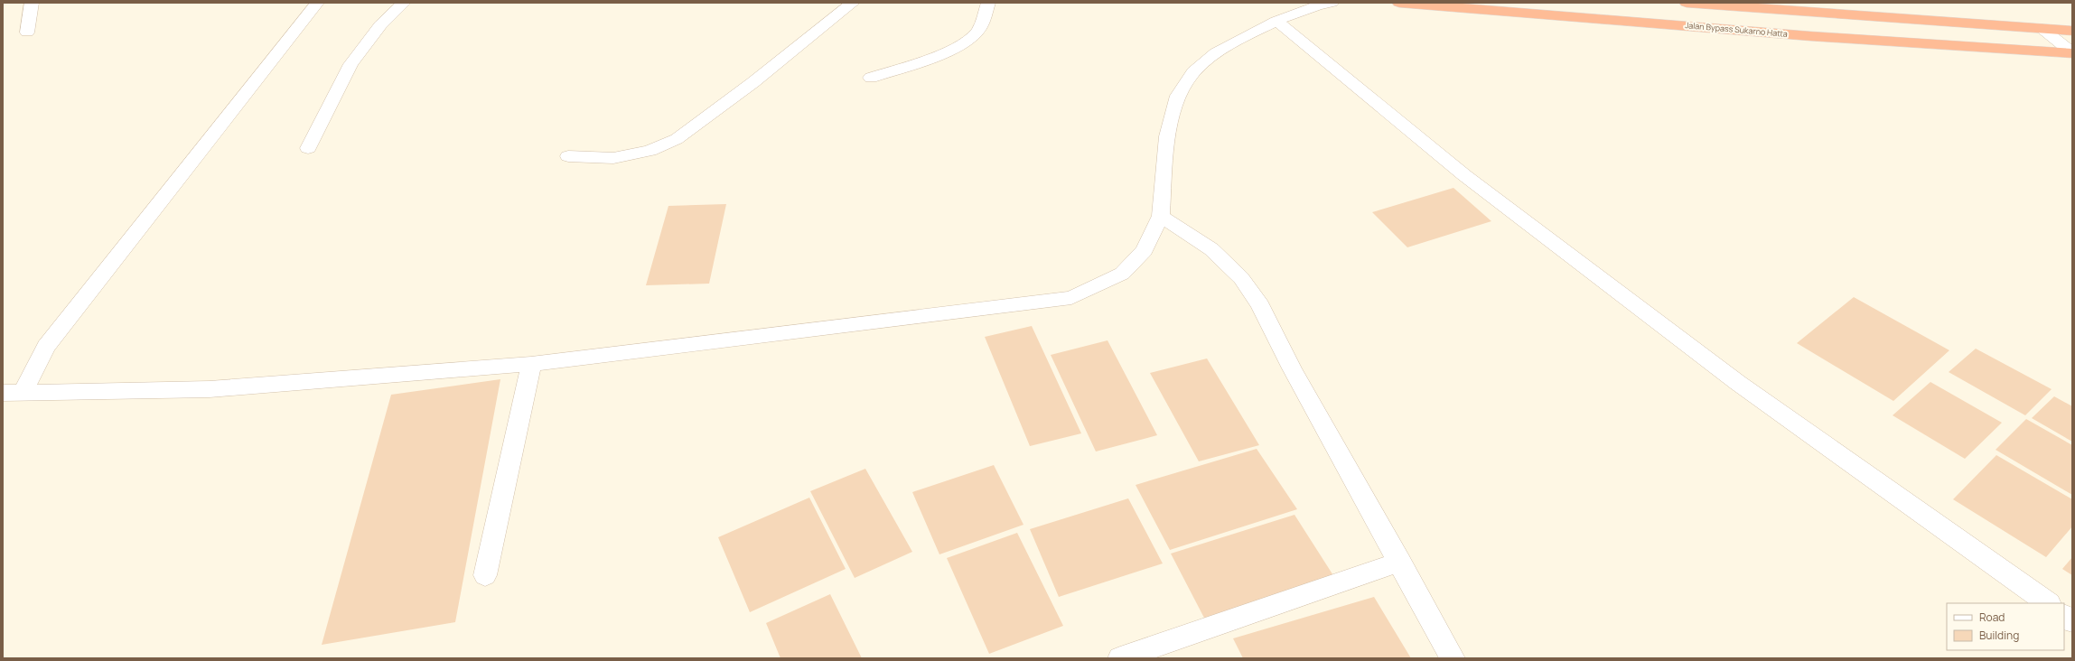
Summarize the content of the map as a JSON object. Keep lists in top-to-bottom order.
{
  "streets": {
    "highway": ["Jalan Bypass Sukarno Hatta"]
  },
  "legend": ["Road", "Building"]
}
